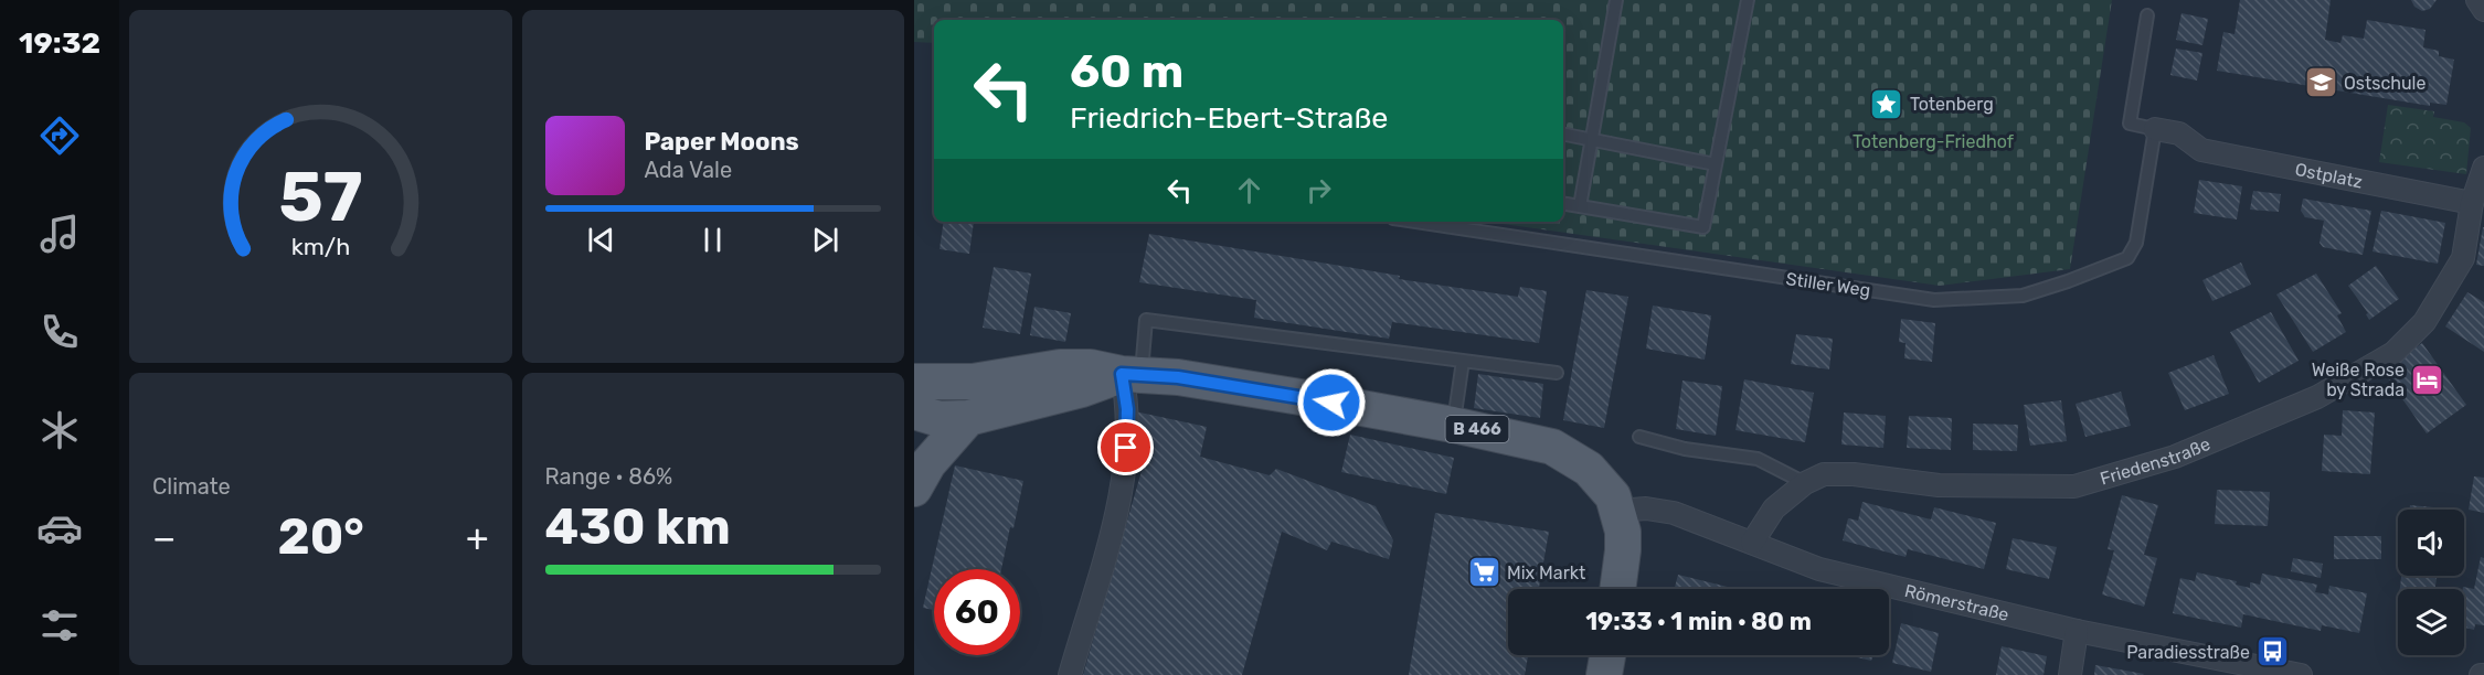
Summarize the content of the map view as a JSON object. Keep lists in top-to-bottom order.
{
  "streets": {
    "main road": ["B 466"],
    "street": ["Ostplatz", "Friedenstraße", "Römerstraße"],
    "lane": ["Stiller Weg"]
  },
  "crossings": [
    ["Ostplatz", "Stiller Weg"],
    ["Ostplatz", "Friedenstraße"],
    ["B 466", "Römerstraße"],
    ["Friedenstraße", "Römerstraße"]
  ],
  "parks": ["Totenberg-Friedhof"],
  "places": {
    "school or university": ["Ostschule"],
    "place": ["Totenberg"],
    "hotel": ["Weiße Rose by Strada"],
    "supermarket": ["Mix Markt"],
    "bus stop": ["Paradiesstraße"]
  },
  "page": {
    "tabs": "19:32",
    "turn": ["60 m", "Friedrich-Ebert-Straße"],
    "song": ["Paper Moons", "Ada Vale"],
    "tile": [
      "Climate",
      ["Range · 86%", "430 km"]
    ],
    "heat": ["−", "20°", "+"],
    "limit": "60",
    "trip": "19:33 · 1 min · 80 m",
    "gauge": ["57", "km/h"]
  }
}
